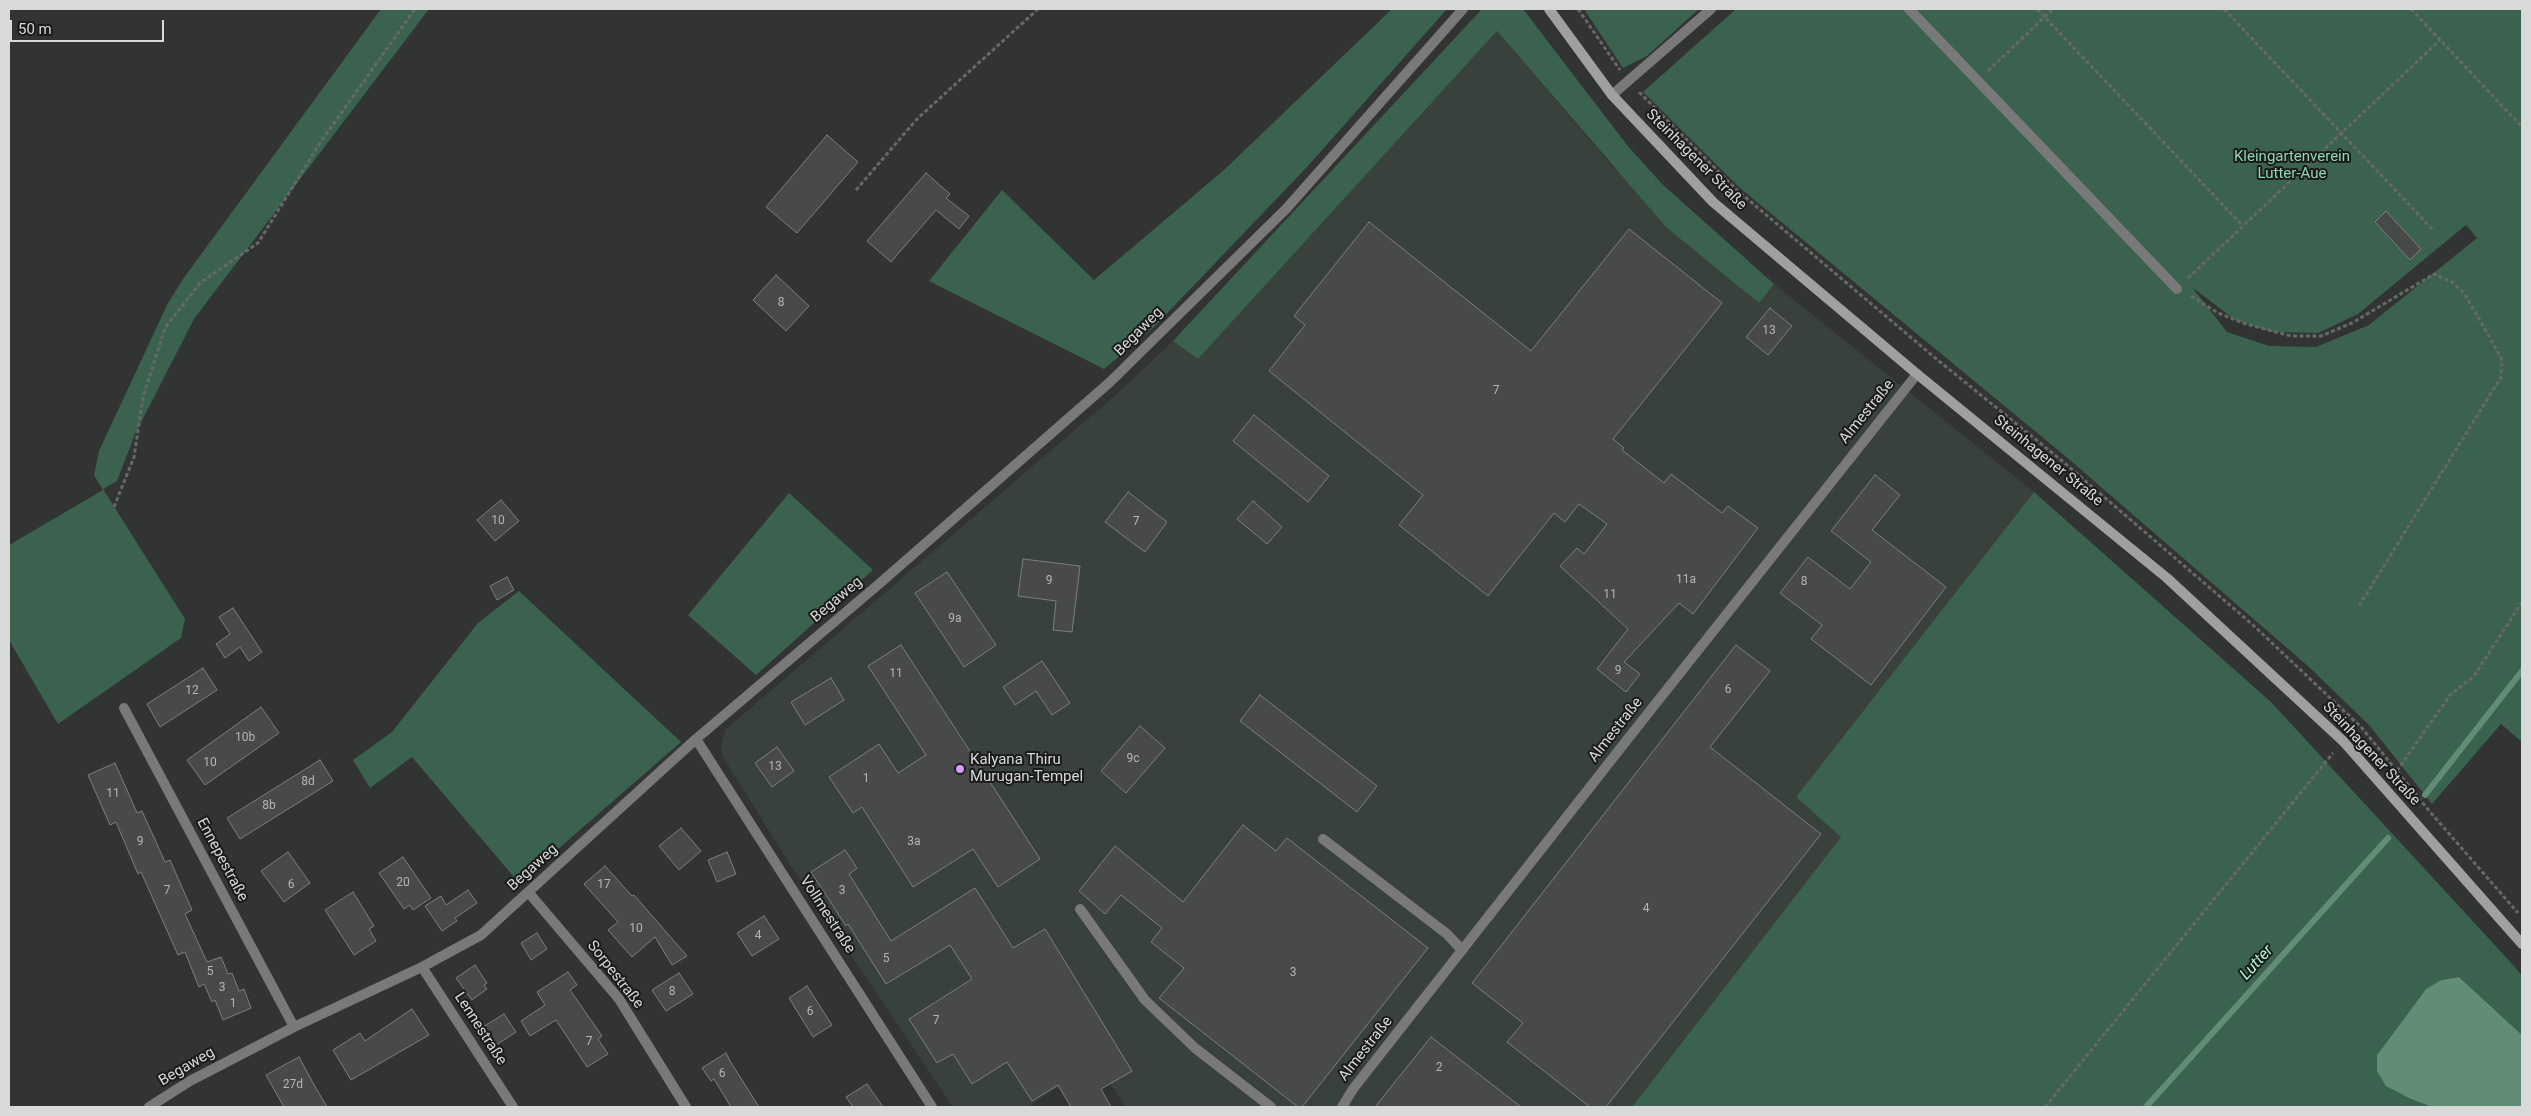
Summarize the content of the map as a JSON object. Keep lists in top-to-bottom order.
{
  "streets": {
    "main road": ["Steinhagener Straße"],
    "street": [
      "Begaweg",
      "Almestraße",
      "Ennepestraße",
      "Vollmestraße",
      "Sorpestraße",
      "Lennestraße"
    ]
  },
  "crossings": [
    ["Steinhagener Straße", "Almestraße"],
    ["Begaweg", "Ennepestraße"],
    ["Begaweg", "Vollmestraße"],
    ["Begaweg", "Sorpestraße"],
    ["Begaweg", "Lennestraße"]
  ],
  "water": ["Lutter"],
  "parks": ["Kleingartenverein Lutter-Aue"],
  "places": ["Kalyana Thiru Murugan-Tempel"],
  "house_numbers": [
    "8",
    "13",
    "7",
    "10",
    "7",
    "11a",
    "9",
    "8",
    "11",
    "9a",
    "9",
    "11",
    "6",
    "12",
    "10b",
    "9c",
    "10",
    "13",
    "1",
    "8d",
    "11",
    "8b",
    "9",
    "3a",
    "20",
    "6",
    "17",
    "7",
    "3",
    "4",
    "10",
    "4",
    "5",
    "5",
    "3",
    "3",
    "8",
    "1",
    "6",
    "7",
    "7",
    "2",
    "6",
    "27d"
  ],
  "scale_bar": "50 m"
}
